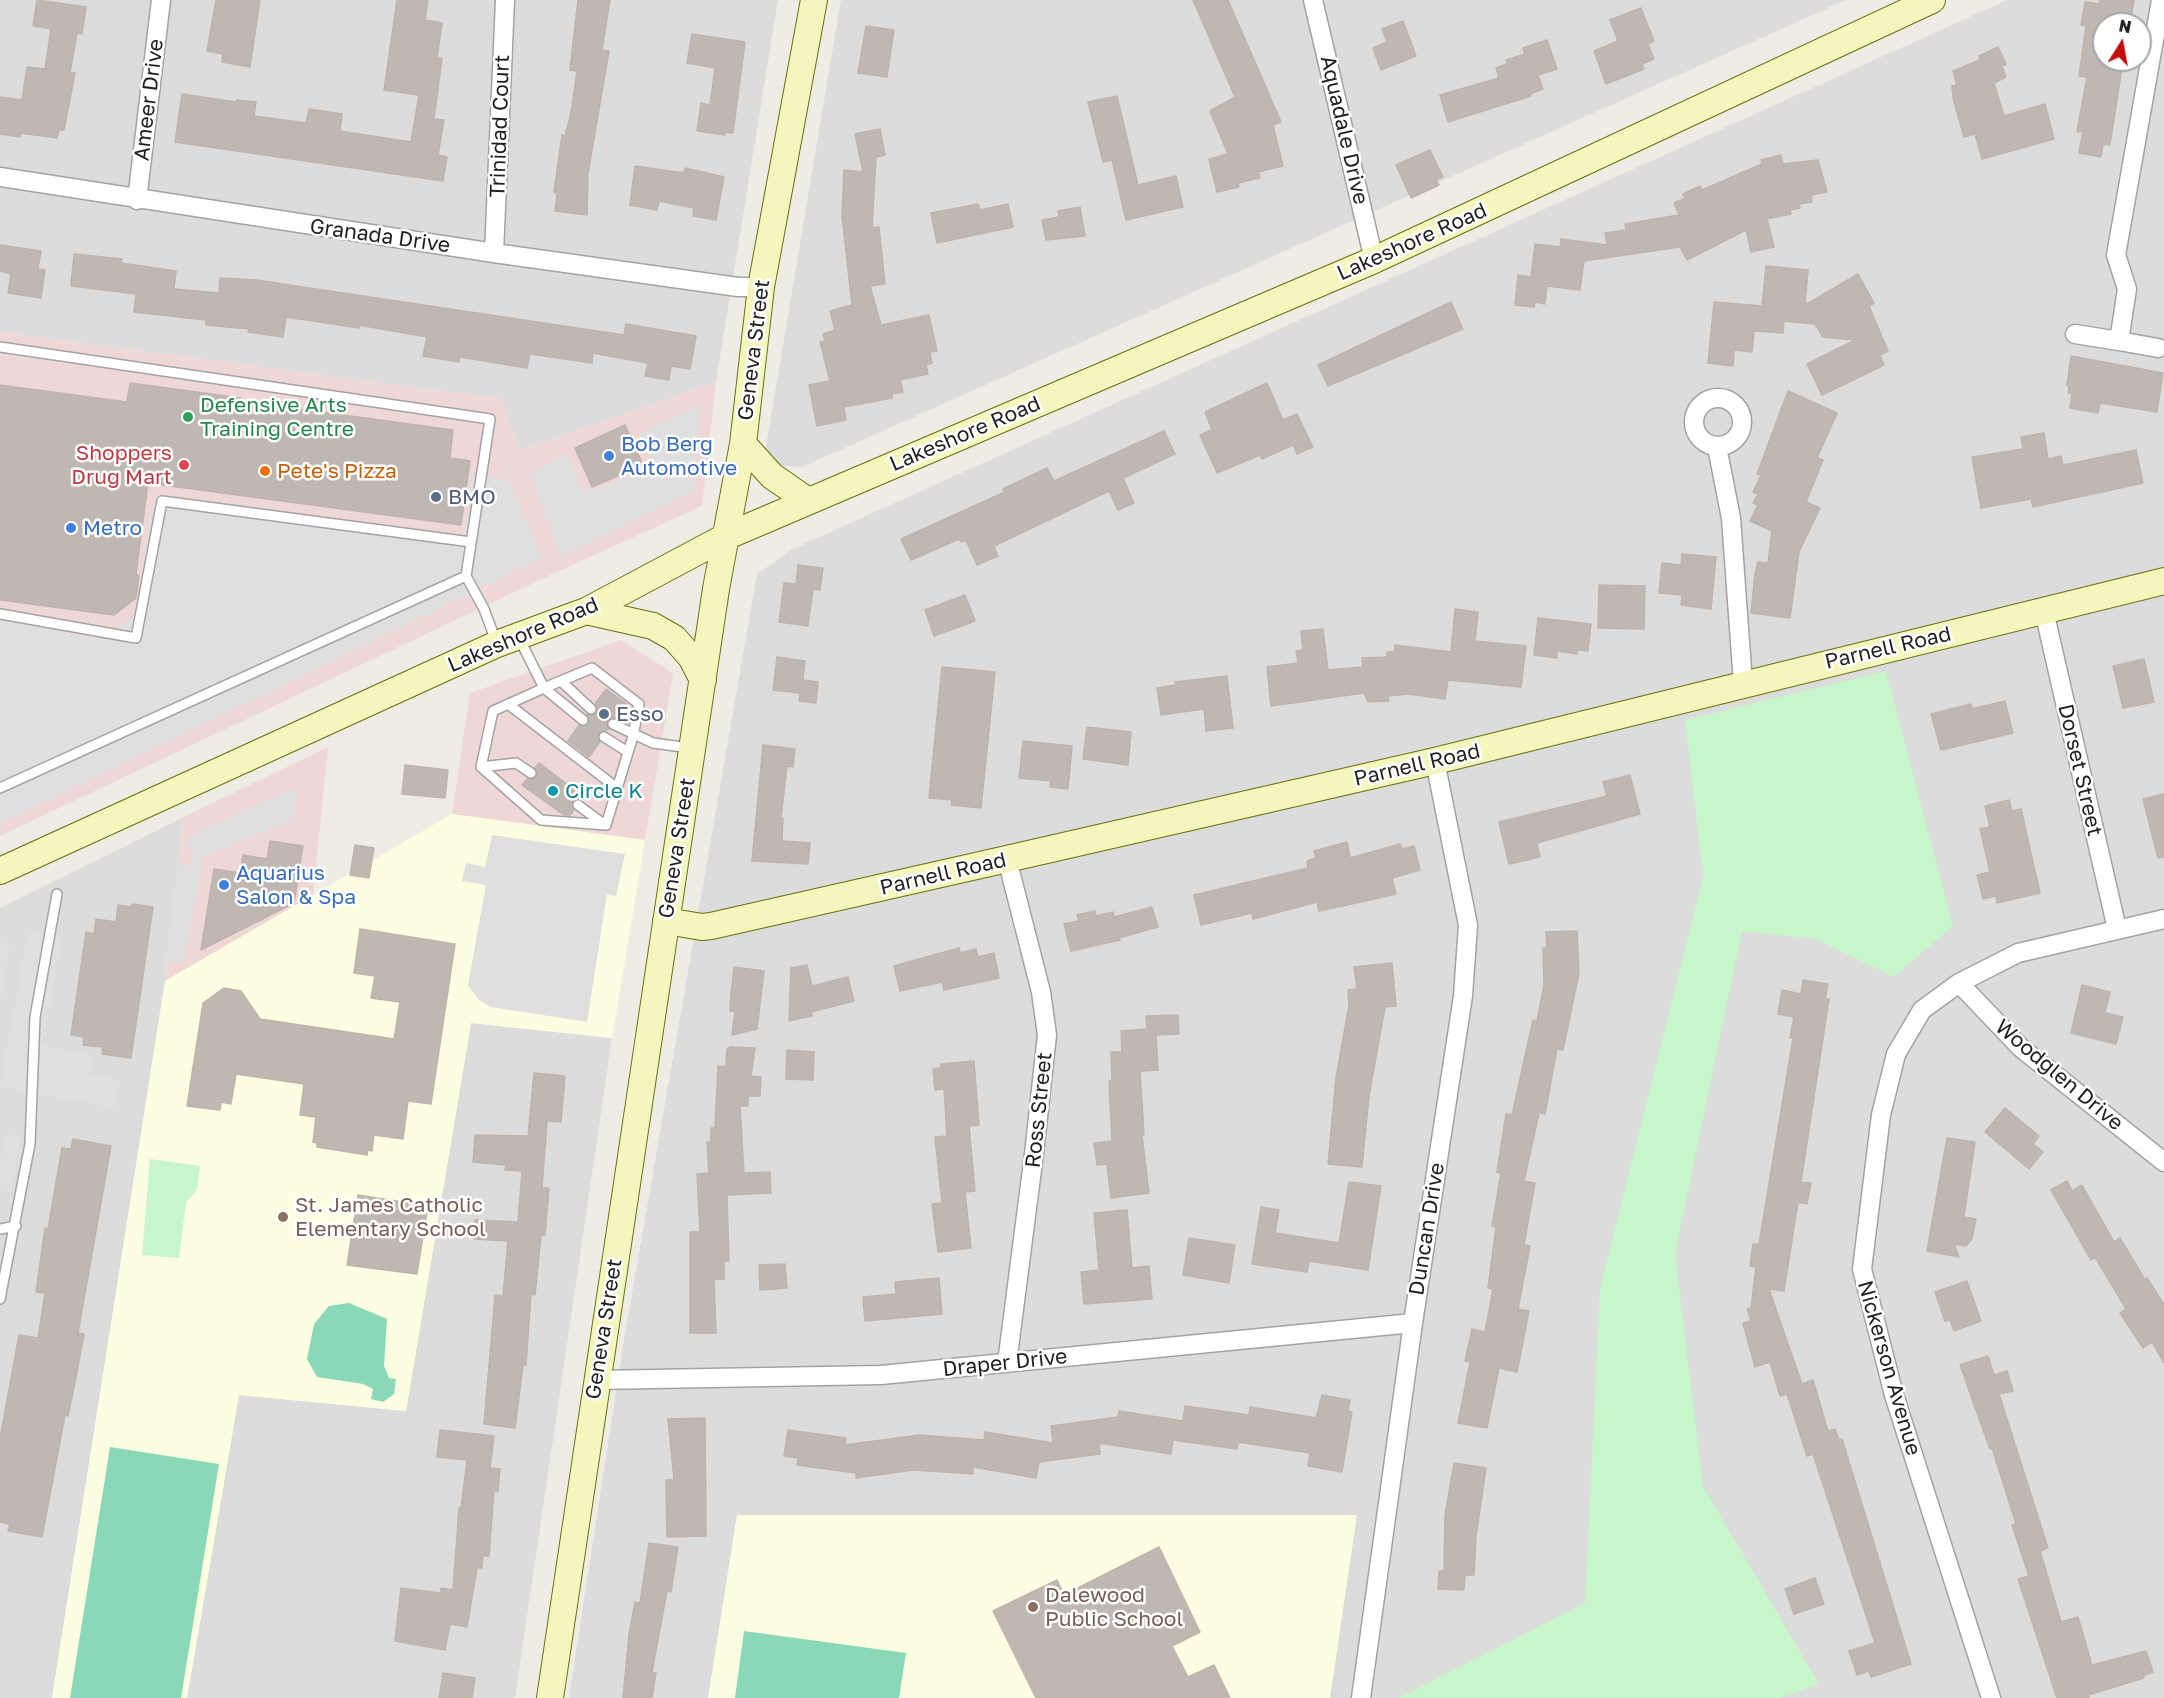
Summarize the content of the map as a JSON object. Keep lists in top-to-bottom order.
{
  "streets": {
    "main road": ["Lakeshore Road", "Geneva Street", "Parnell Road"],
    "street": [
      "Ameer Drive",
      "Trinidad Court",
      "Aquadale Drive",
      "Granada Drive",
      "Dorset Street",
      "Woodglen Drive",
      "Ross Street",
      "Duncan Drive",
      "Draper Drive",
      "Nickerson Avenue"
    ]
  },
  "crossings": [
    ["Ameer Drive", "Granada Drive"],
    ["Trinidad Court", "Granada Drive"],
    ["Aquadale Drive", "Lakeshore Road"],
    ["Granada Drive", "Geneva Street"],
    ["Lakeshore Road", "Geneva Street"],
    ["Geneva Street", "Parnell Road"],
    ["Geneva Street", "Draper Drive"],
    ["Parnell Road", "Dorset Street"],
    ["Parnell Road", "Ross Street"],
    ["Parnell Road", "Duncan Drive"],
    ["Dorset Street", "Nickerson Avenue"],
    ["Woodglen Drive", "Nickerson Avenue"],
    ["Ross Street", "Draper Drive"],
    ["Duncan Drive", "Draper Drive"]
  ],
  "places": [
    "Defensive Arts Training Centre",
    "Bob Berg Automotive",
    "Shoppers Drug Mart",
    "Pete's Pizza",
    "BMO",
    "Metro",
    "Esso",
    "Circle K",
    "Aquarius Salon & Spa",
    "St. James Catholic Elementary School",
    "Dalewood Public School"
  ],
  "north": "top"
}
